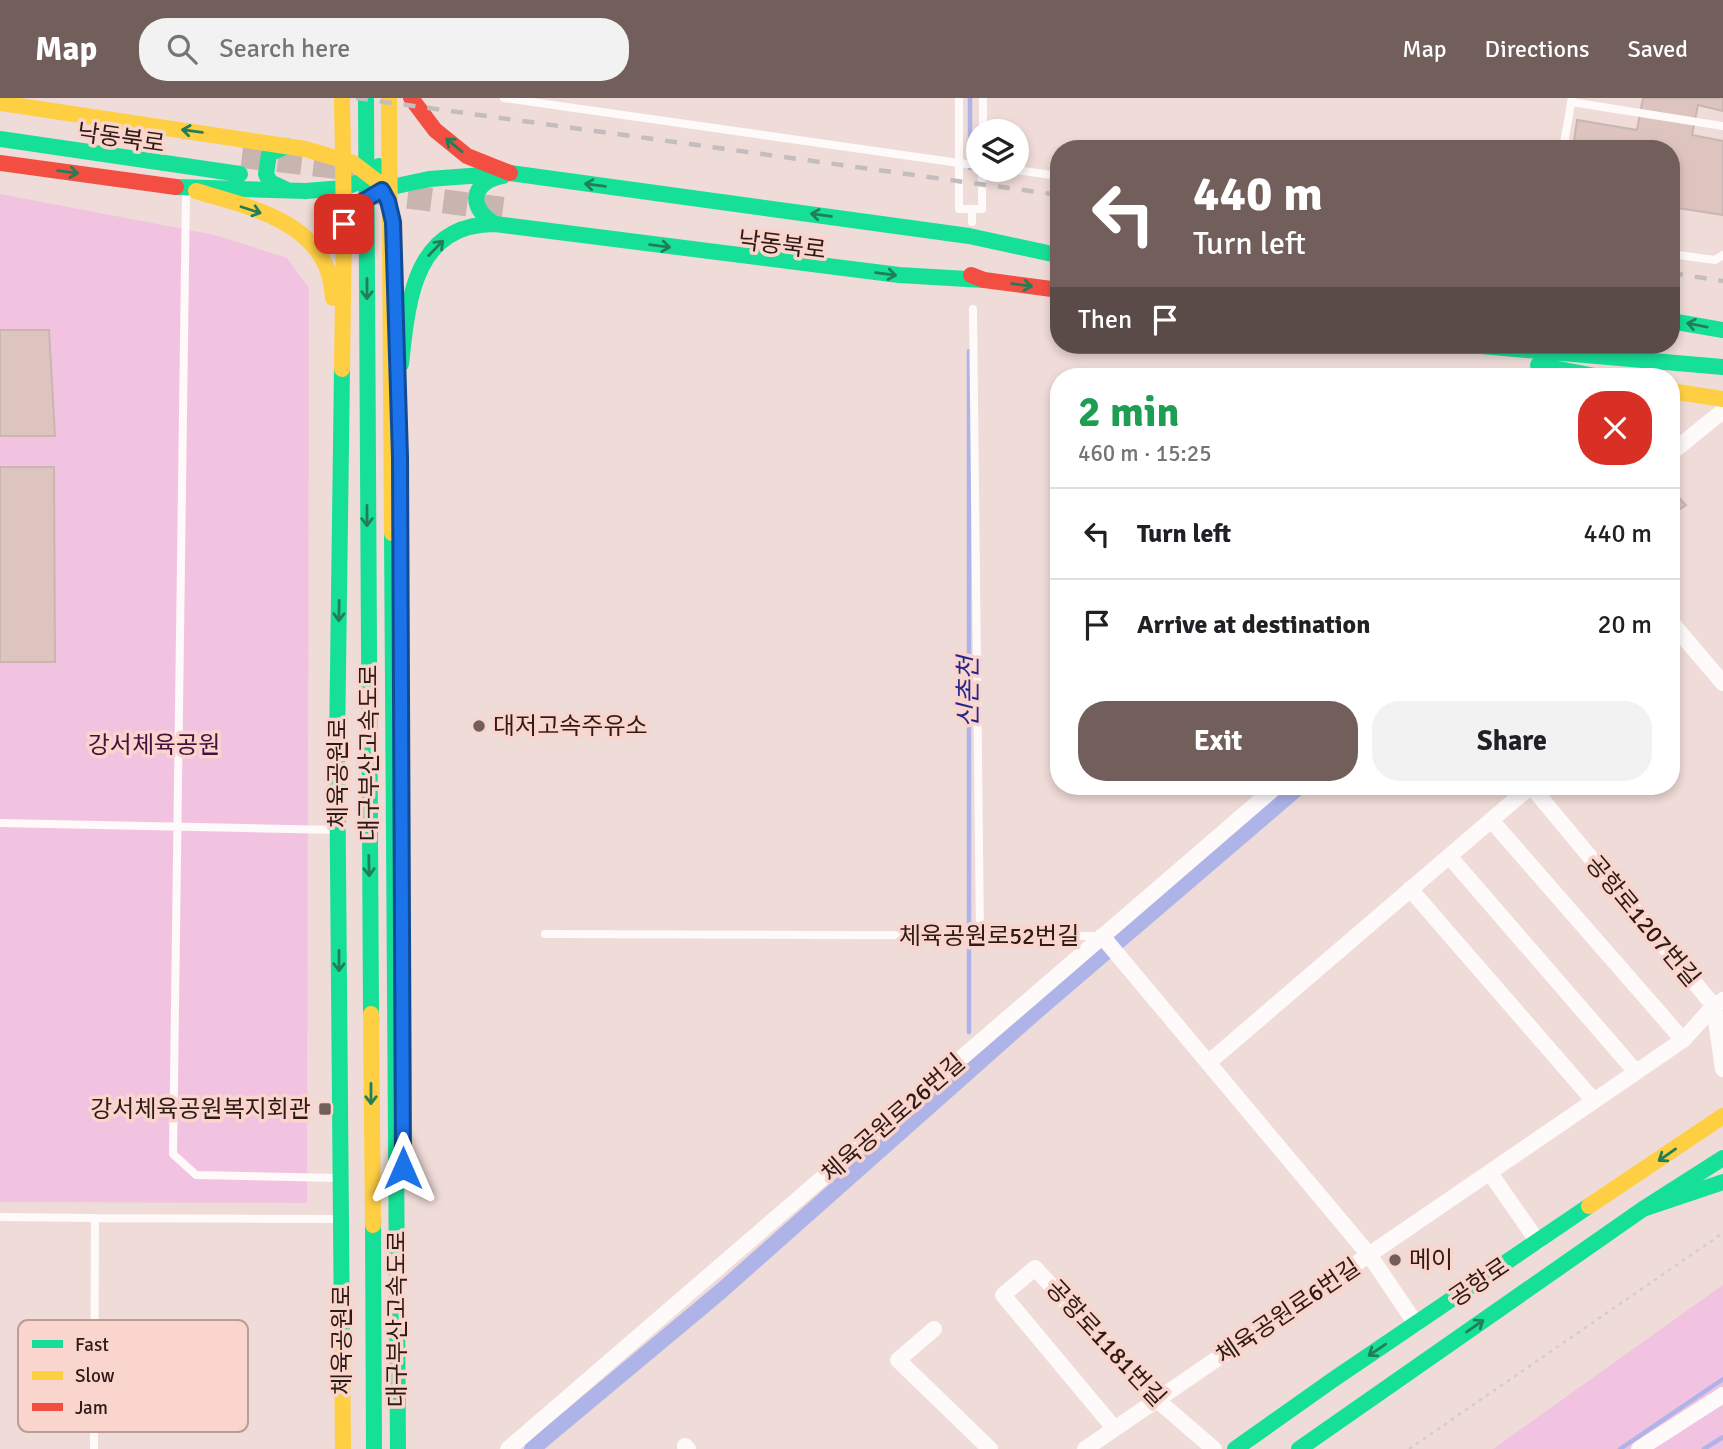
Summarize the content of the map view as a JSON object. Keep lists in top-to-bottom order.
{
  "streets": {
    "main road": [
      "낙동북로",
      "대구부산고속도로",
      "체육공원로",
      "공항로"
    ],
    "street": [
      "공항로1207번길",
      "체육공원로52번길",
      "체육공원로26번길",
      "체육공원로6번길",
      "공항로1181번길"
    ]
  },
  "crossings": [
    ["공항로1207번길", "체육공원로6번길"],
    ["체육공원로52번길", "체육공원로26번길"],
    ["체육공원로52번길", "공항로"],
    ["체육공원로52번길", "체육공원로6번길"],
    ["체육공원로6번길", "공항로1181번길"]
  ],
  "water": ["신촌천"],
  "parks": ["강서체육공원"],
  "places": {
    "other": ["대저고속주유소", "메이"],
    "transit": ["강서체육공원복지회관"]
  },
  "legend": ["Fast", "Slow", "Jam"],
  "page": {
    "header": "Map",
    "search": "Search here",
    "nav": ["Map", "Directions", "Saved"],
    "turn": ["440 m", "Turn left"],
    "then": "Then",
    "heading": ["2 min", "460 m · 15:25"],
    "list": [
      {
        "name": "Turn left",
        "value": "440 m"
      },
      {
        "name": "Arrive at destination",
        "value": "20 m"
      }
    ],
    "buttons": ["Exit", "Share"]
  }
}
